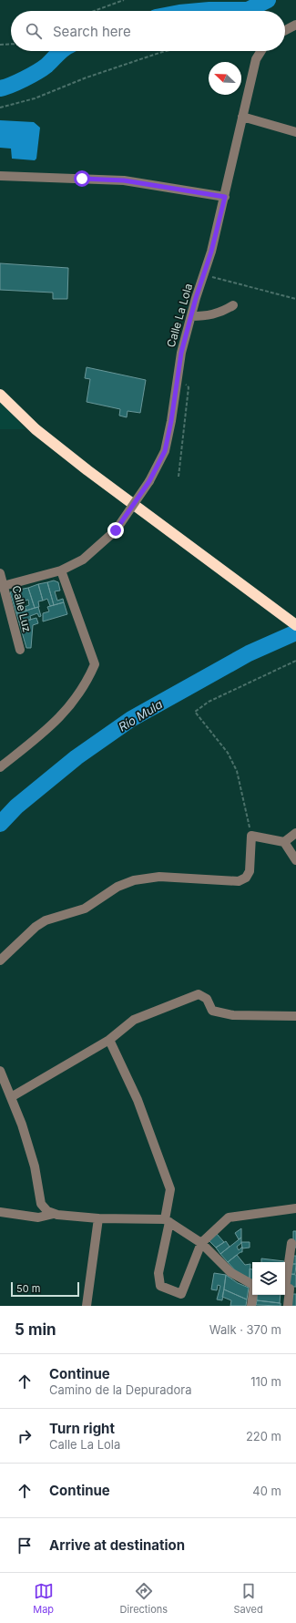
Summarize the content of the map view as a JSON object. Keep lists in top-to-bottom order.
{
  "streets": {
    "street": ["Calle La Lola", "Calle Luz"]
  },
  "crossings": [
    ["Calle La Lola", "Calle Luz"]
  ],
  "water": ["Río Mula"],
  "scale_bar": "50 m",
  "north": "top left",
  "page": {
    "search": "Search here",
    "scale": "50 m",
    "heading": ["5 min", "Walk · 370 m"],
    "list": [
      ["Continue", "Camino de la Depuradora", "110 m"],
      ["Turn right", "Calle La Lola", "220 m"],
      ["Continue", "40 m"],
      "Arrive at destination"
    ],
    "nav": ["Map", "Directions", "Saved"]
  }
}
